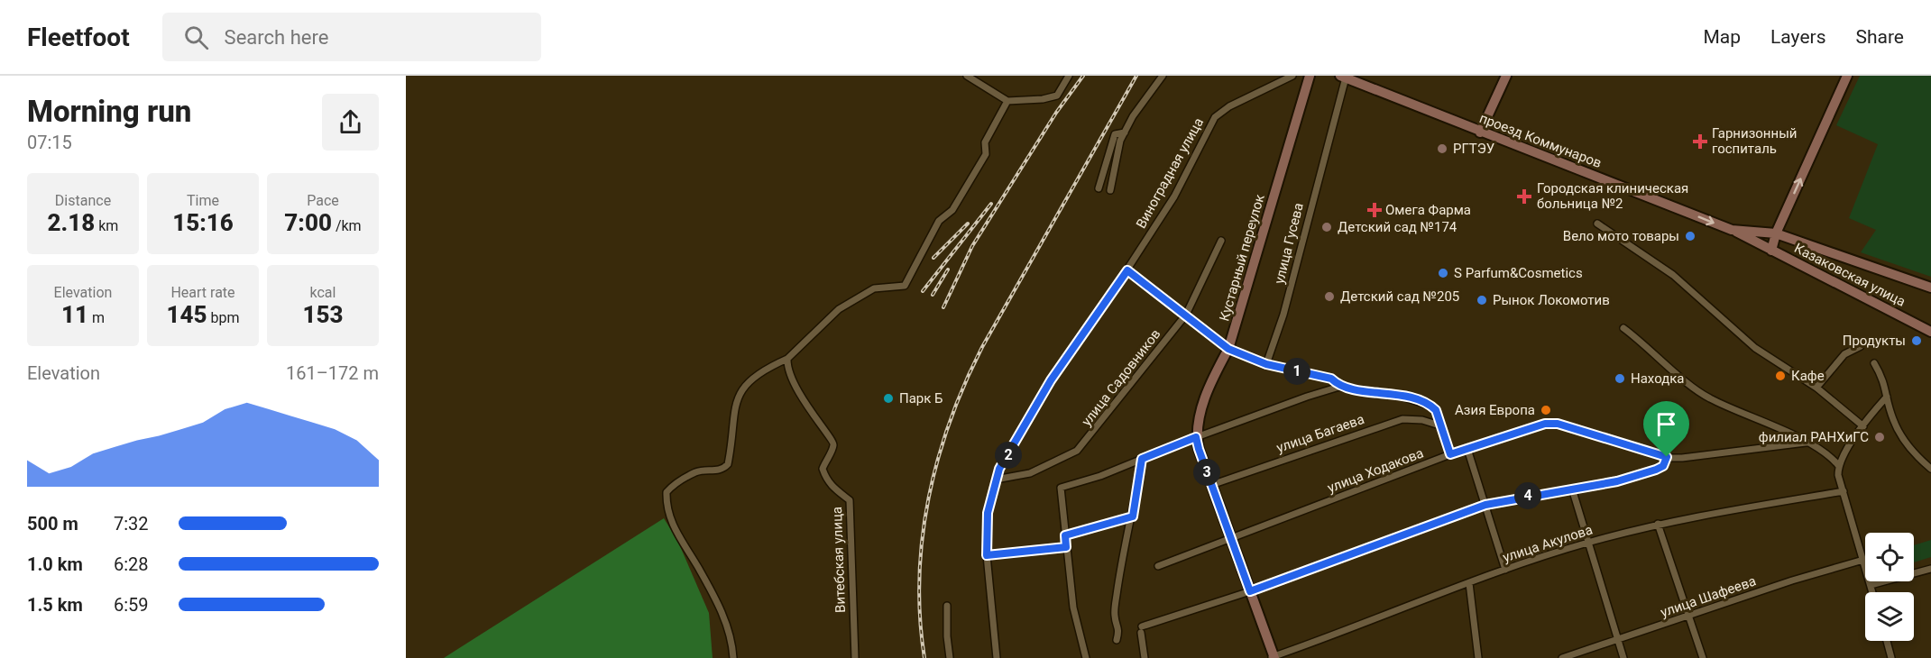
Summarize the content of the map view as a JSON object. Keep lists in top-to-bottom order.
{
  "streets": {
    "street": [
      "проезд Коммунаров",
      "Виноградная улица",
      "улица Гусева",
      "Кустарный переулок",
      "Казаковская улица",
      "улица Садовников",
      "улица Багаева",
      "улица Ходакова",
      "улица Акулова",
      "Витебская улица",
      "улица Шафеева"
    ]
  },
  "crossings": [
    ["проезд Коммунаров", "улица Гусева"],
    ["проезд Коммунаров", "Казаковская улица"],
    ["Виноградная улица", "улица Садовников"]
  ],
  "places": {
    "health": ["Гарнизонный госпиталь", "Городская клиническая больница №2", "Омега Фарма"],
    "other": [
      "РГТЭУ",
      "Детский сад №174",
      "Вело мото товары",
      "S Parfum&Cosmetics",
      "Детский сад №205",
      "Рынок Локомотив",
      "Продукты",
      "Кафе",
      "Находка",
      "Парк Б",
      "Азия Европа",
      "филиал РАНХиГС"
    ]
  },
  "page": {
    "header": "Fleetfoot",
    "search": "Search here",
    "nav": ["Map", "Layers", "Share"],
    "heading": ["Morning run", "07:15"],
    "stats": [
      ["Distance", "2.18 km"],
      ["Time", "15:16"],
      ["Pace", "7:00 /km"],
      ["Elevation", "11 m"],
      ["Heart rate", "145 bpm"],
      ["kcal", "153"]
    ],
    "chart": ["Elevation", "161–172 m"],
    "pins": [
      "1",
      "2",
      "3",
      "4"
    ],
    "list": [
      {
        "name": "500 m",
        "note": "7:32"
      },
      {
        "name": "1.0 km",
        "note": "6:28"
      },
      {
        "name": "1.5 km",
        "note": "6:59"
      }
    ]
  }
}
